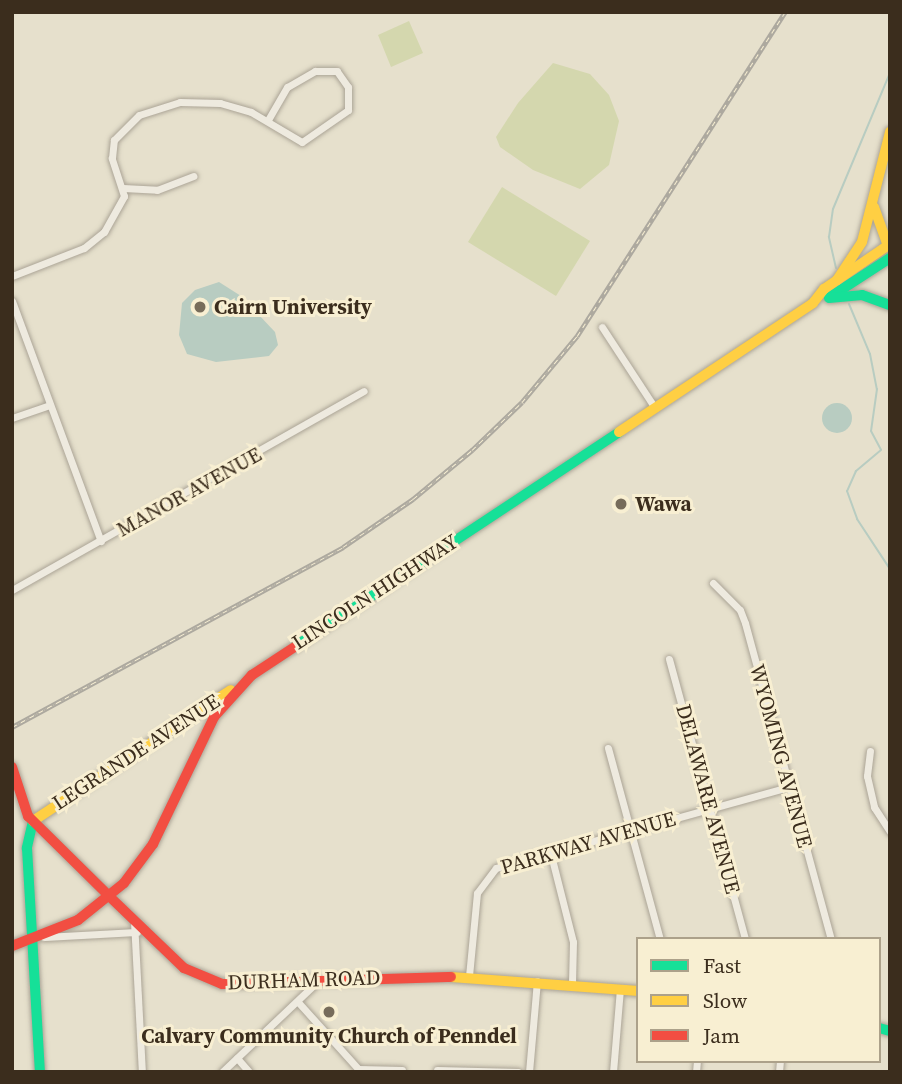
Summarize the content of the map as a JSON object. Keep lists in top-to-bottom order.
{
  "streets": {
    "main road": ["LINCOLN HIGHWAY", "LEGRANDE AVENUE", "DURHAM ROAD"],
    "street": [
      "MANOR AVENUE",
      "WYOMING AVENUE",
      "DELAWARE AVENUE",
      "PARKWAY AVENUE"
    ]
  },
  "crossings": [
    ["LINCOLN HIGHWAY", "LEGRANDE AVENUE"],
    ["LINCOLN HIGHWAY", "DURHAM ROAD"],
    ["LEGRANDE AVENUE", "DURHAM ROAD"],
    ["WYOMING AVENUE", "PARKWAY AVENUE"],
    ["DELAWARE AVENUE", "PARKWAY AVENUE"],
    ["PARKWAY AVENUE", "DURHAM ROAD"]
  ],
  "places": ["Cairn University", "Wawa", "Calvary Community Church of Penndel"],
  "legend": ["Fast", "Slow", "Jam"]
}
